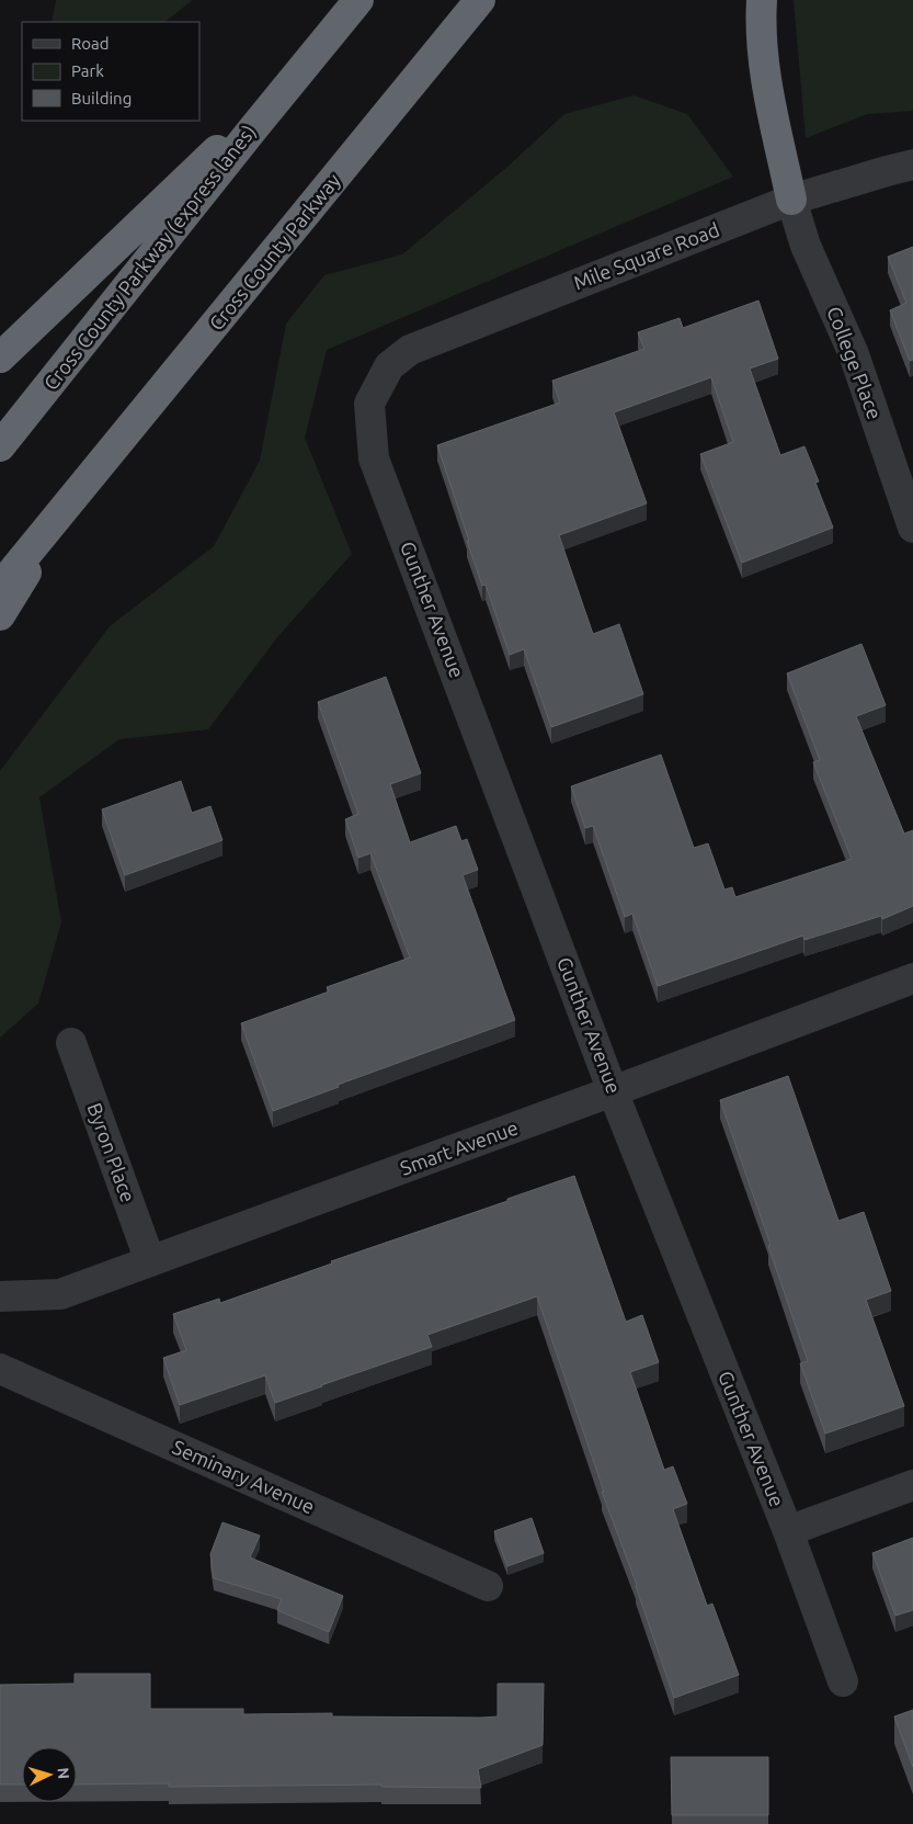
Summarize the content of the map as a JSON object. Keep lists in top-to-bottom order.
{
  "streets": {
    "highway": ["Cross County Parkway", "Cross County Parkway (express lanes)"],
    "street": [
      "Mile Square Road",
      "College Place",
      "Gunther Avenue",
      "Smart Avenue",
      "Byron Place",
      "Seminary Avenue"
    ]
  },
  "crossings": [
    ["Mile Square Road", "College Place"],
    ["Mile Square Road", "Gunther Avenue"],
    ["Gunther Avenue", "Smart Avenue"],
    ["Smart Avenue", "Byron Place"]
  ],
  "legend": ["Road", "Park", "Building"],
  "north": "right"
}
